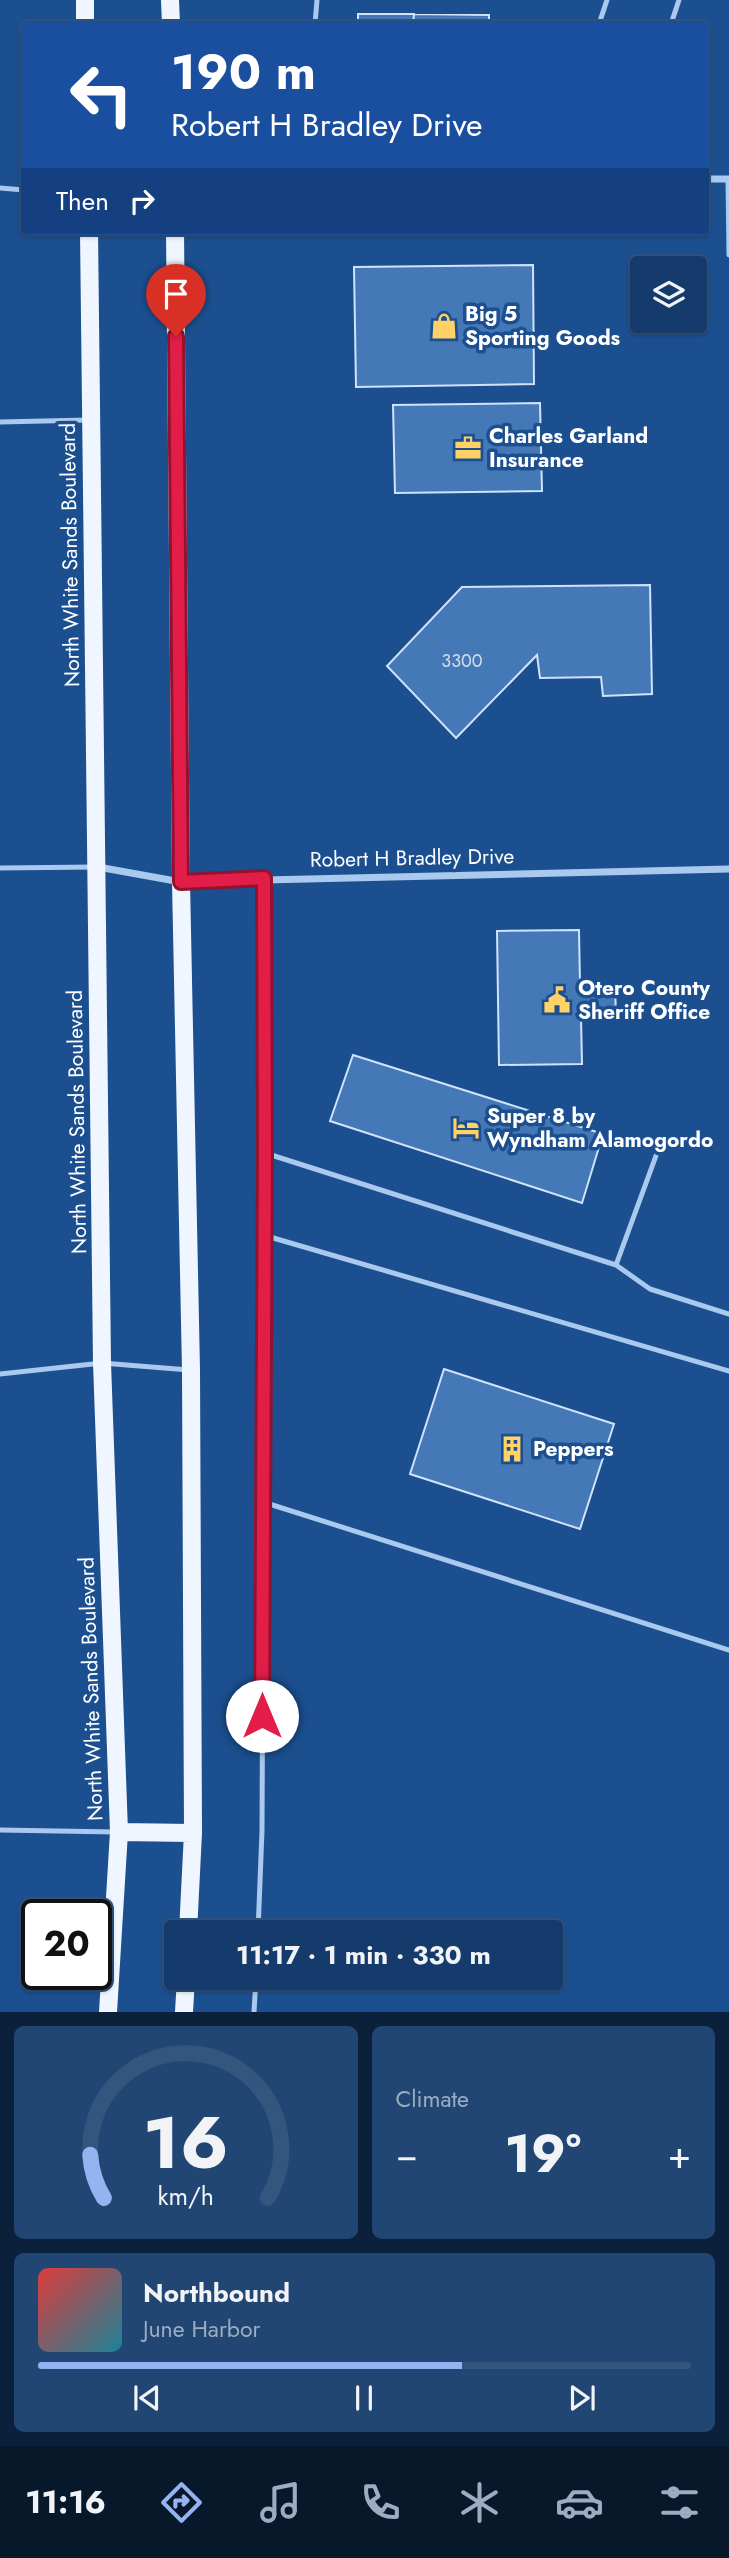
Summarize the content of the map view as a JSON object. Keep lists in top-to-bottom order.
{
  "streets": {
    "main road": ["North White Sands Boulevard"],
    "street": ["Robert H Bradley Drive"]
  },
  "crossings": [
    ["North White Sands Boulevard", "Robert H Bradley Drive"]
  ],
  "places": {
    "shop": ["Big 5 Sporting Goods"],
    "office": ["Charles Garland Insurance"],
    "public building": ["Otero County Sheriff Office"],
    "hotel": ["Super 8 by Wyndham Alamogordo"],
    "building": ["Peppers"]
  },
  "house_numbers": ["3300"],
  "page": {
    "turn": ["190 m", "Robert H Bradley Drive"],
    "then": "Then",
    "limit": "20",
    "trip": "11:17 · 1 min · 330 m",
    "tile": "Climate",
    "heat": ["−", "19°", "+"],
    "song": ["Northbound", "June Harbor"],
    "tabs": "11:16",
    "gauge": ["16", "km/h"]
  }
}
